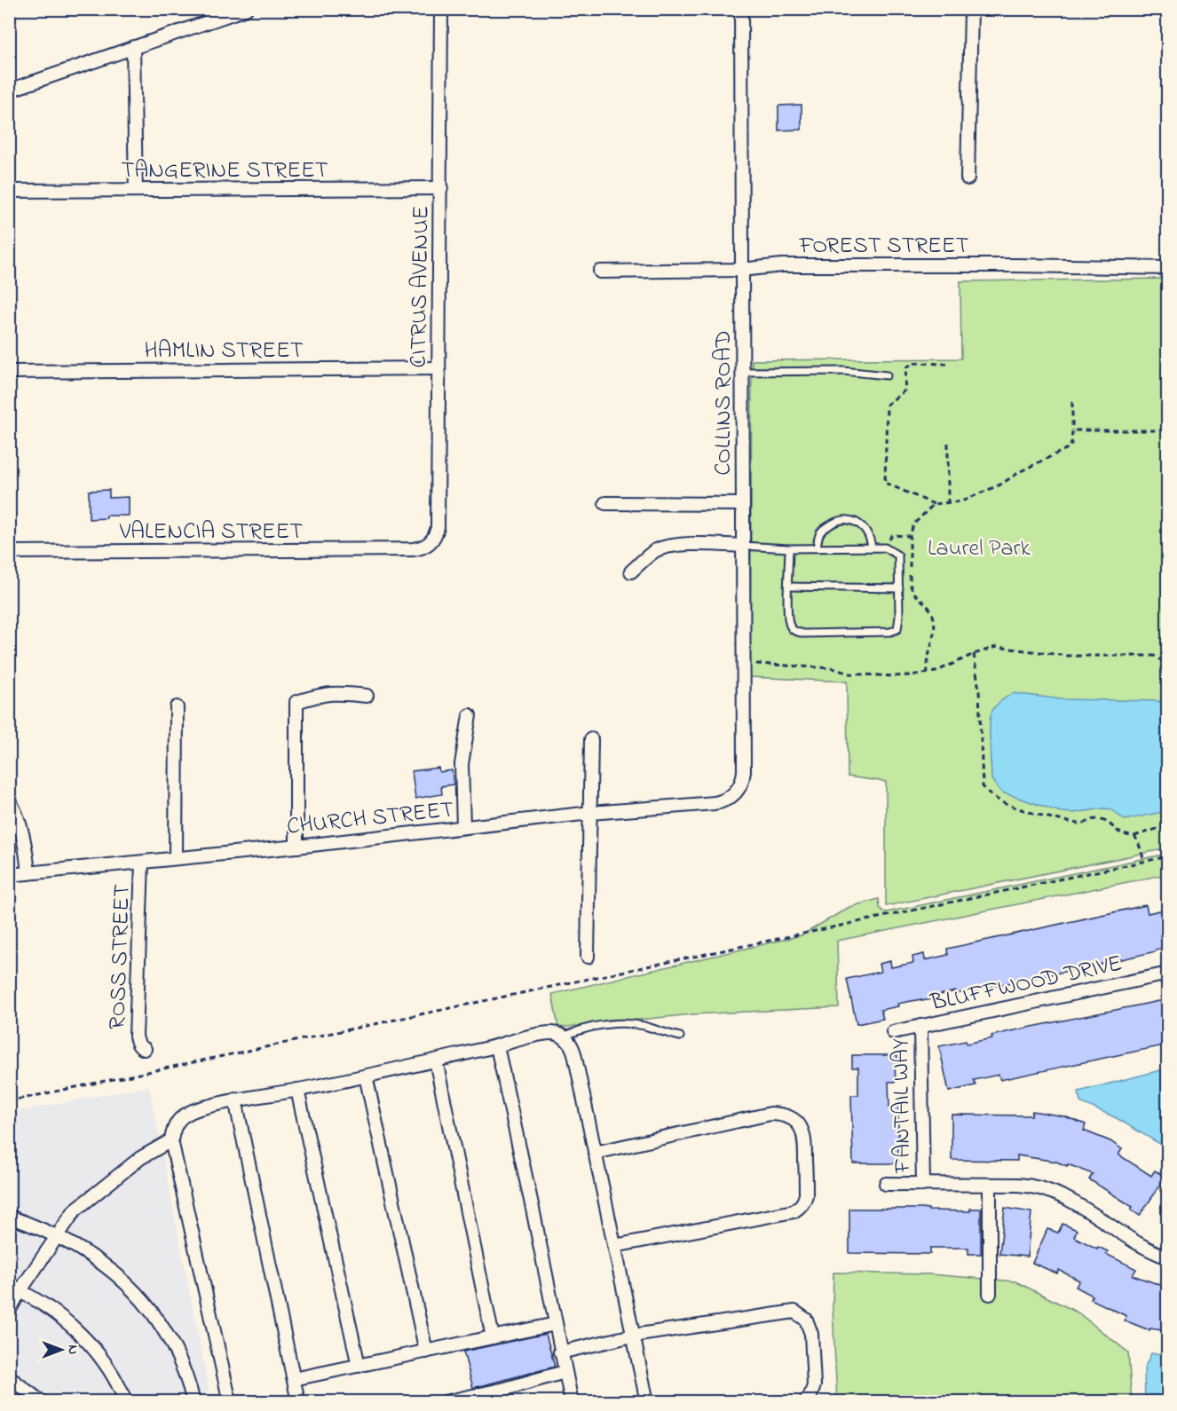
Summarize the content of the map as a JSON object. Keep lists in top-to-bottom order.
{
  "streets": {
    "street": [
      "TANGERINE STREET",
      "FOREST STREET",
      "CITRUS AVENUE",
      "HAMLIN STREET",
      "COLLINS ROAD",
      "VALENCIA STREET",
      "CHURCH STREET",
      "ROSS STREET",
      "BLUFFWOOD DRIVE",
      "FANTAIL WAY"
    ]
  },
  "crossings": [
    ["TANGERINE STREET", "CITRUS AVENUE"],
    ["FOREST STREET", "COLLINS ROAD"],
    ["CITRUS AVENUE", "HAMLIN STREET"],
    ["CITRUS AVENUE", "VALENCIA STREET"],
    ["COLLINS ROAD", "CHURCH STREET"],
    ["CHURCH STREET", "ROSS STREET"],
    ["BLUFFWOOD DRIVE", "FANTAIL WAY"]
  ],
  "parks": ["Laurel Park"],
  "north": "right"
}
